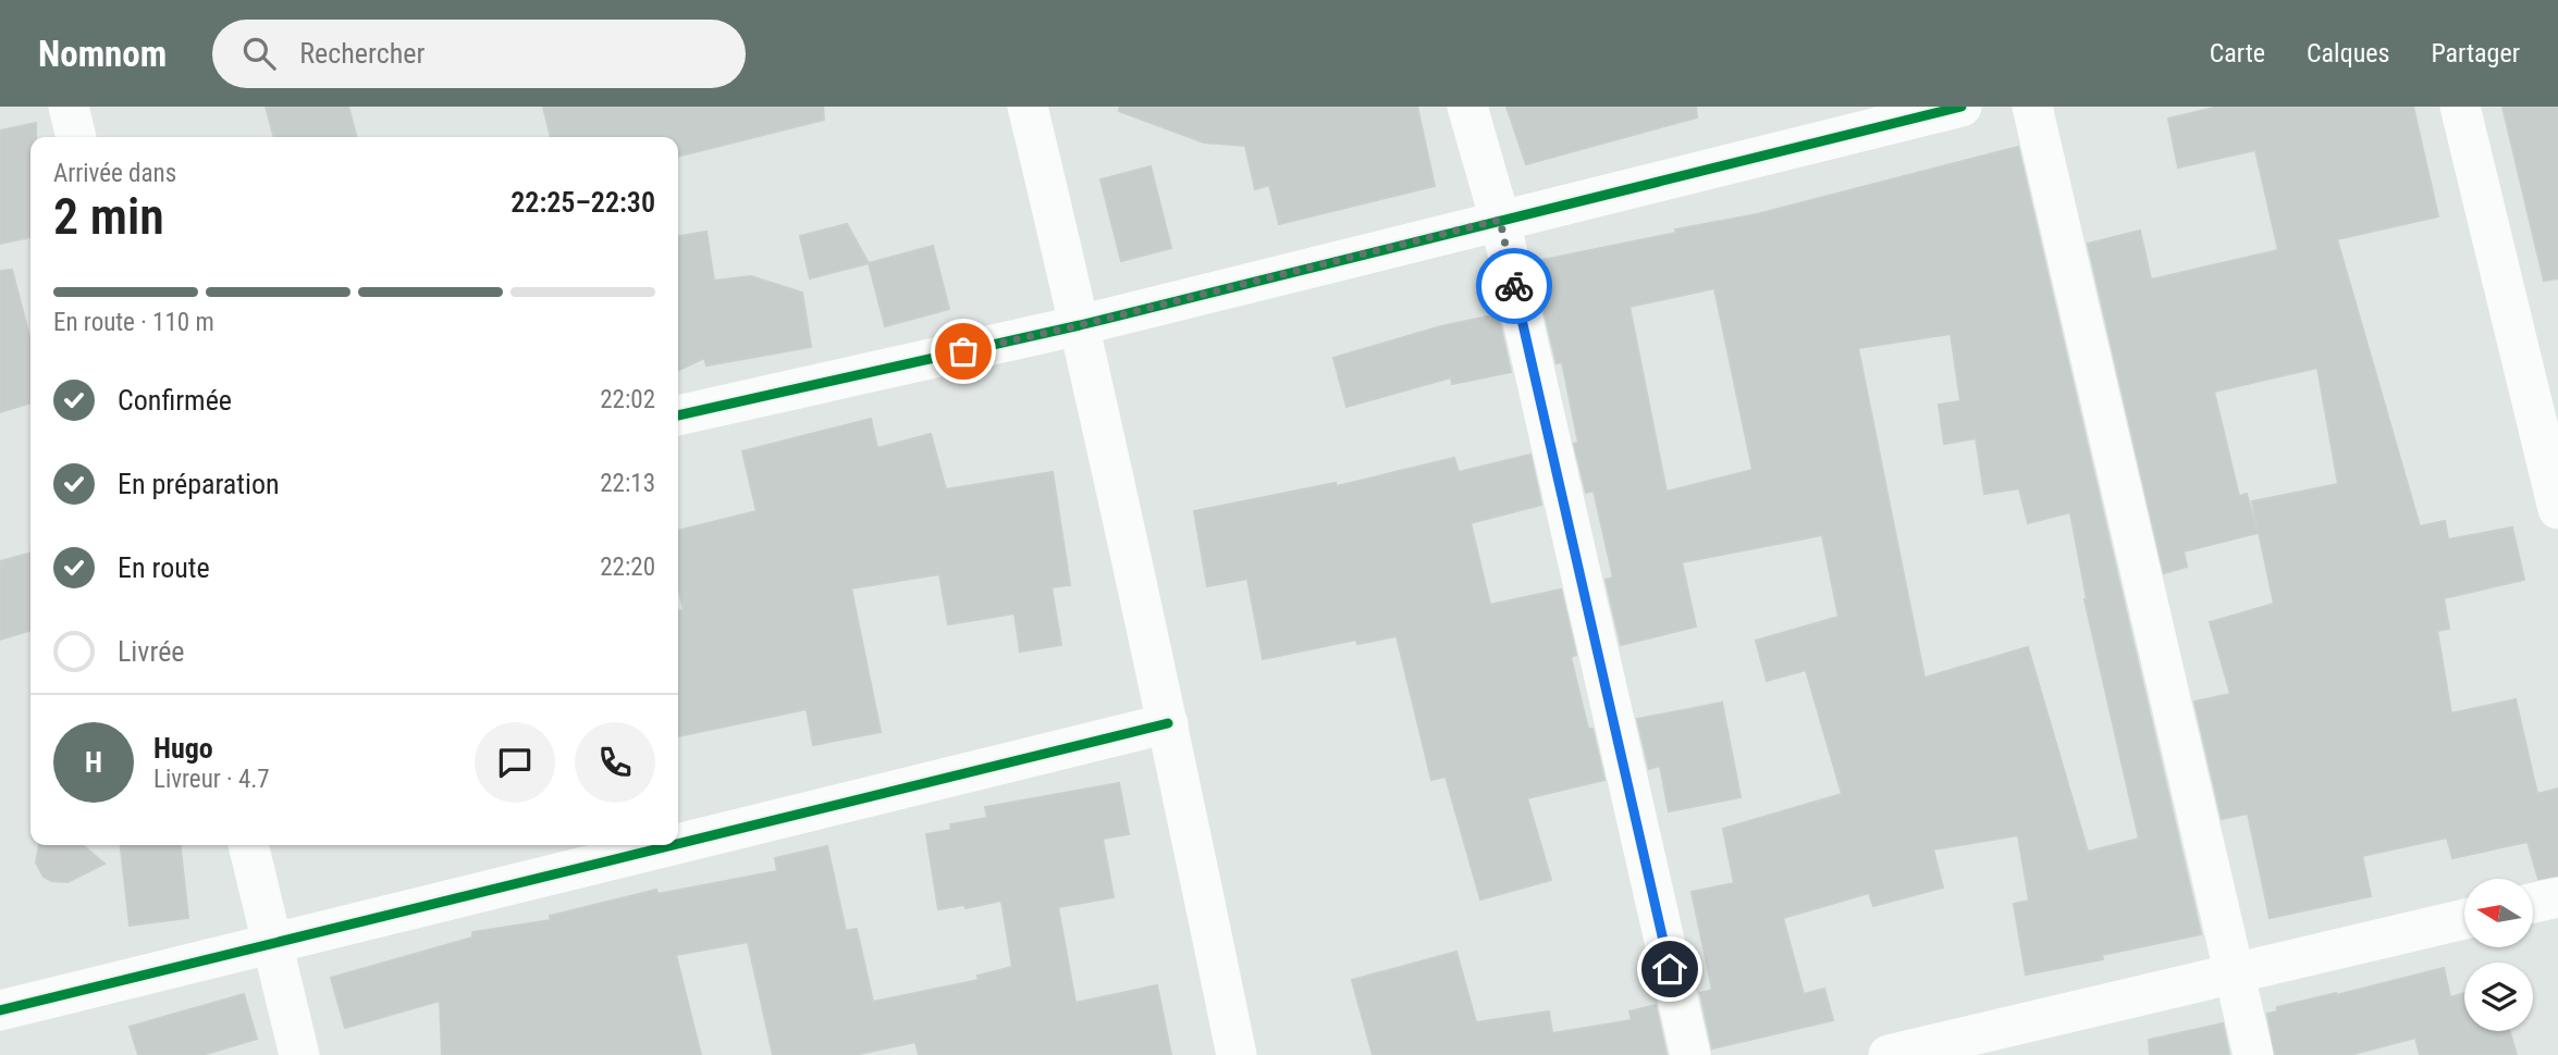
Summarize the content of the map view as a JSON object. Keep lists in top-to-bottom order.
{
  "north": "left",
  "page": {
    "header": "Nomnom",
    "search": "Rechercher",
    "nav": ["Carte", "Calques", "Partager"],
    "heading": ["2 min", "Arrivée dans", "22:25–22:30"],
    "panel": ["Hugo", "Livreur · 4.7"],
    "bar": "En route · 110 m",
    "list": [
      ["Confirmée", "22:02"],
      ["En préparation", "22:13"],
      ["En route", "22:20"],
      "Livrée"
    ],
    "round": "H"
  }
}
